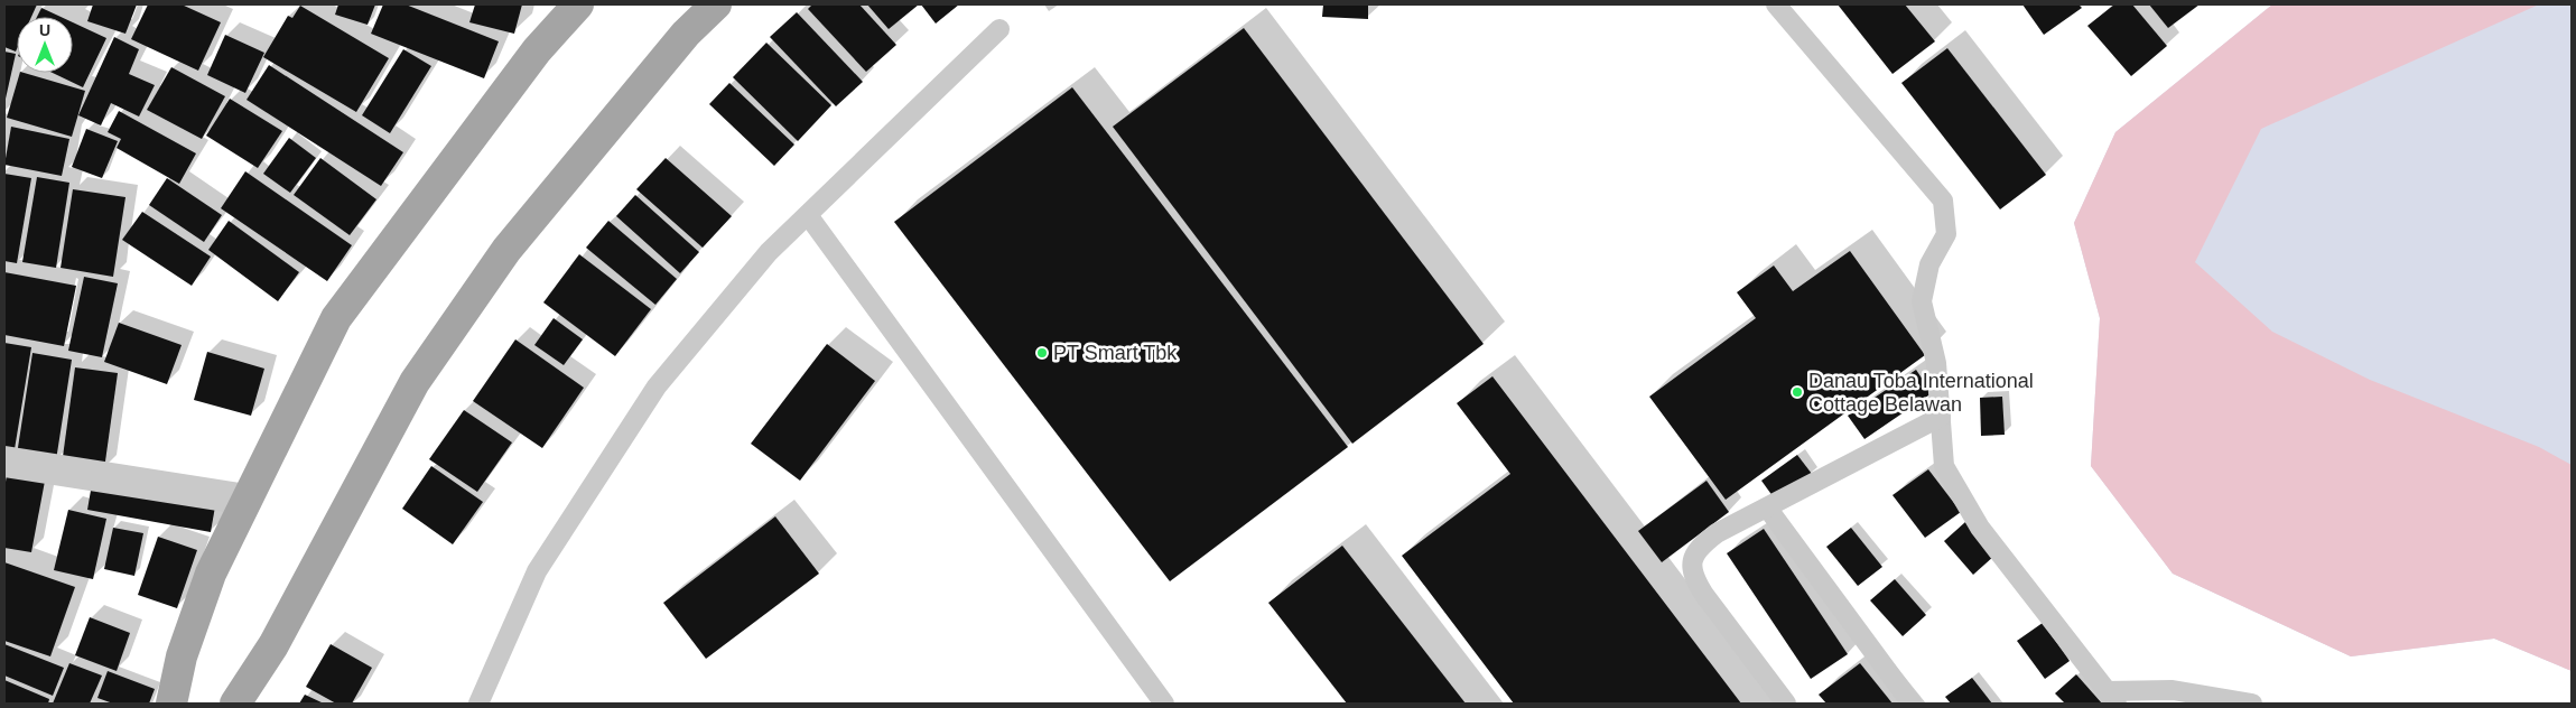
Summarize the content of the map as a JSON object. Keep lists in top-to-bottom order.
{
  "places": ["PT Smart Tbk", "Danau Toba International Cottage Belawan"],
  "north": "top"
}
